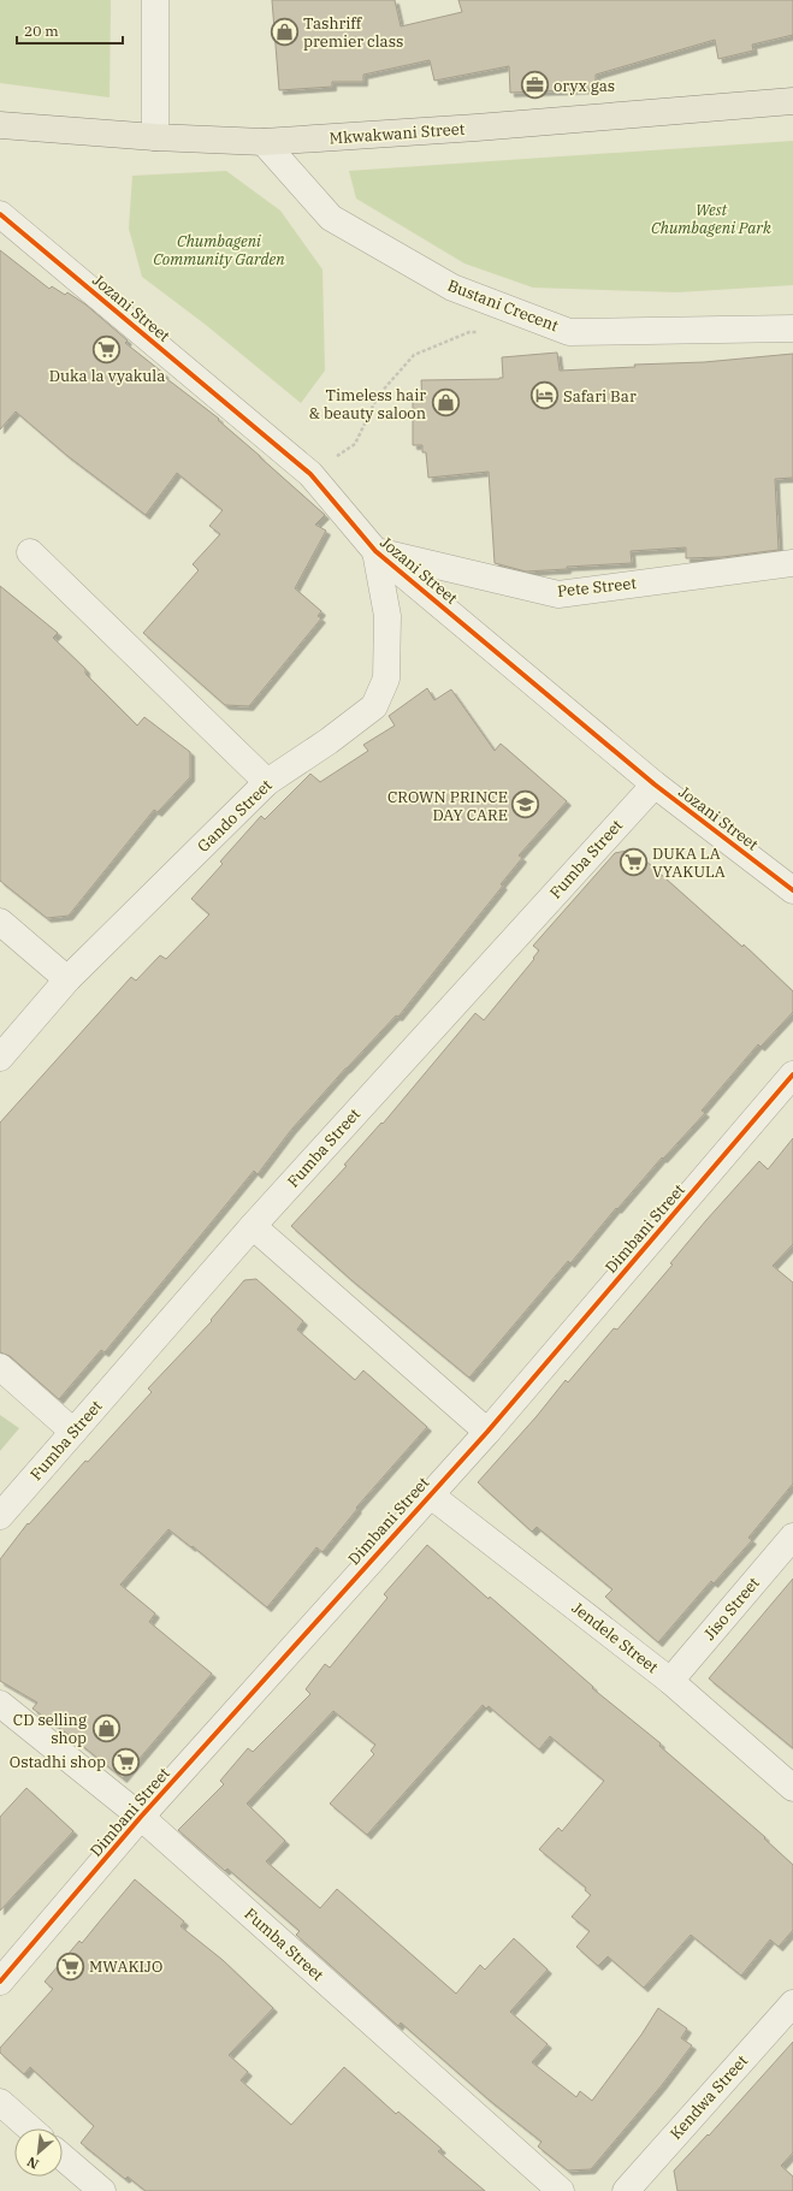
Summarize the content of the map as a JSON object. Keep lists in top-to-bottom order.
{
  "streets": {
    "main road": ["Mkwakwani Street"],
    "street": [
      "Bustani Crecent",
      "Jozani Street",
      "Pete Street",
      "Gando Street",
      "Fumba Street",
      "Dimbani Street",
      "Jiso Street",
      "Jendele Street",
      "Kendwa Street"
    ]
  },
  "crossings": [
    ["Mkwakwani Street", "Bustani Crecent"],
    ["Jozani Street", "Pete Street"],
    ["Jozani Street", "Gando Street"],
    ["Jozani Street", "Fumba Street"],
    ["Pete Street", "Gando Street"],
    ["Fumba Street", "Dimbani Street"],
    ["Dimbani Street", "Jendele Street"],
    ["Jiso Street", "Jendele Street"]
  ],
  "parks": ["West Chumbageni Park", "Chumbageni Community Garden"],
  "places": {
    "shop": ["Tashriff premier class", "Timeless hair & beauty saloon", "CD selling shop"],
    "office": ["oryx gas"],
    "supermarket": [
      "Duka la vyakula",
      "DUKA LA VYAKULA",
      "Ostadhi shop",
      "MWAKIJO"
    ],
    "hotel": ["Safari Bar"],
    "school or university": ["CROWN PRINCE DAY CARE"]
  },
  "scale_bar": "20 m",
  "north": "bottom left"
}
